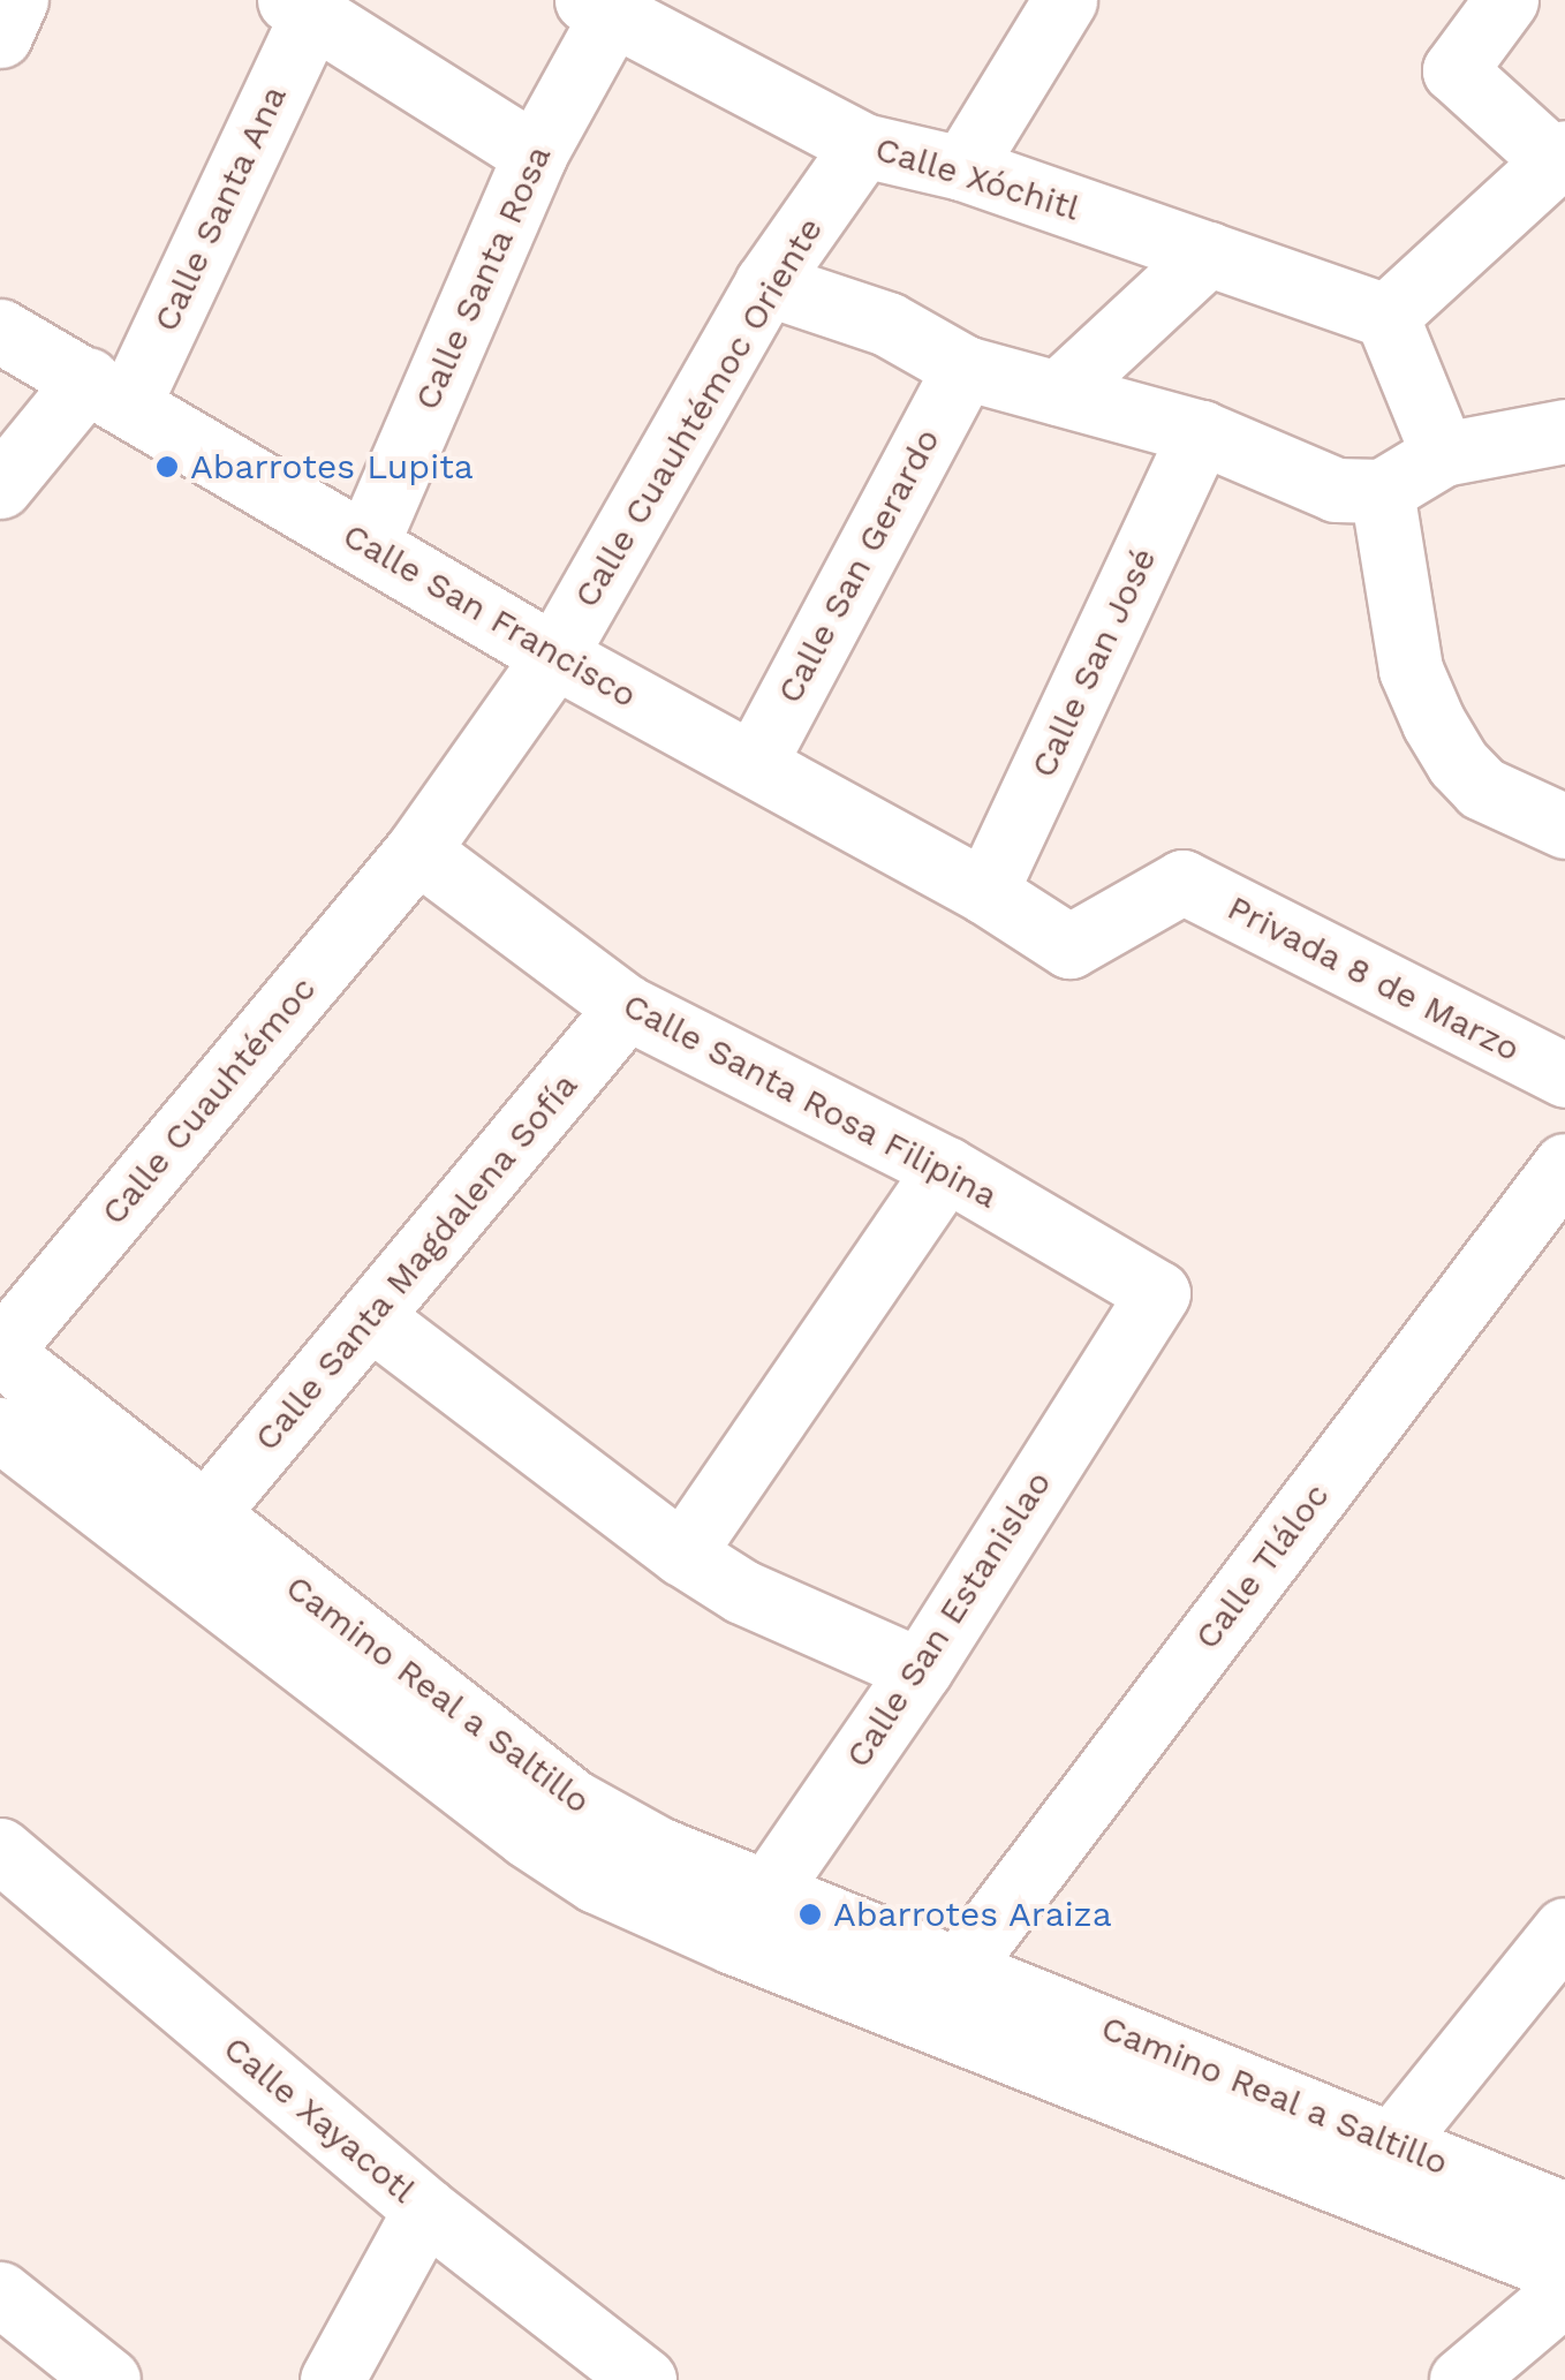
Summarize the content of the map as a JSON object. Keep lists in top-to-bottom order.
{
  "streets": {
    "street": [
      "Calle Xóchitl",
      "Calle Santa Ana",
      "Calle Santa Rosa",
      "Calle Cuauhtémoc Oriente",
      "Calle San Gerardo",
      "Calle San Francisco",
      "Calle San José",
      "Privada 8 de Marzo",
      "Calle Cuauhtémoc",
      "Calle Santa Rosa Filipina",
      "Calle Santa Magdalena Sofía",
      "Calle Tláloc",
      "Calle San Estanislao",
      "Camino Real a Saltillo",
      "Calle Xayacotl"
    ]
  },
  "crossings": [
    ["Calle Xóchitl", "Calle Santa Rosa"],
    ["Calle Xóchitl", "Calle Cuauhtémoc Oriente"],
    ["Calle Santa Ana", "Calle San Francisco"],
    ["Calle Santa Rosa", "Calle San Francisco"],
    ["Calle Cuauhtémoc Oriente", "Calle San Francisco"],
    ["Calle Cuauhtémoc Oriente", "Calle Cuauhtémoc"],
    ["Calle Cuauhtémoc Oriente", "Calle Santa Rosa Filipina"],
    ["Calle San Gerardo", "Calle San Francisco"],
    ["Calle San Francisco", "Calle San José"],
    ["Calle San Francisco", "Privada 8 de Marzo"],
    ["Calle Cuauhtémoc", "Calle Santa Rosa Filipina"],
    ["Calle Cuauhtémoc", "Camino Real a Saltillo"],
    ["Calle Santa Rosa Filipina", "Calle Santa Magdalena Sofía"],
    ["Calle Santa Rosa Filipina", "Calle San Estanislao"],
    ["Calle Santa Magdalena Sofía", "Camino Real a Saltillo"],
    ["Calle Tláloc", "Camino Real a Saltillo"],
    ["Calle San Estanislao", "Camino Real a Saltillo"]
  ],
  "places": ["Abarrotes Lupita", "Abarrotes Araiza"]
}
